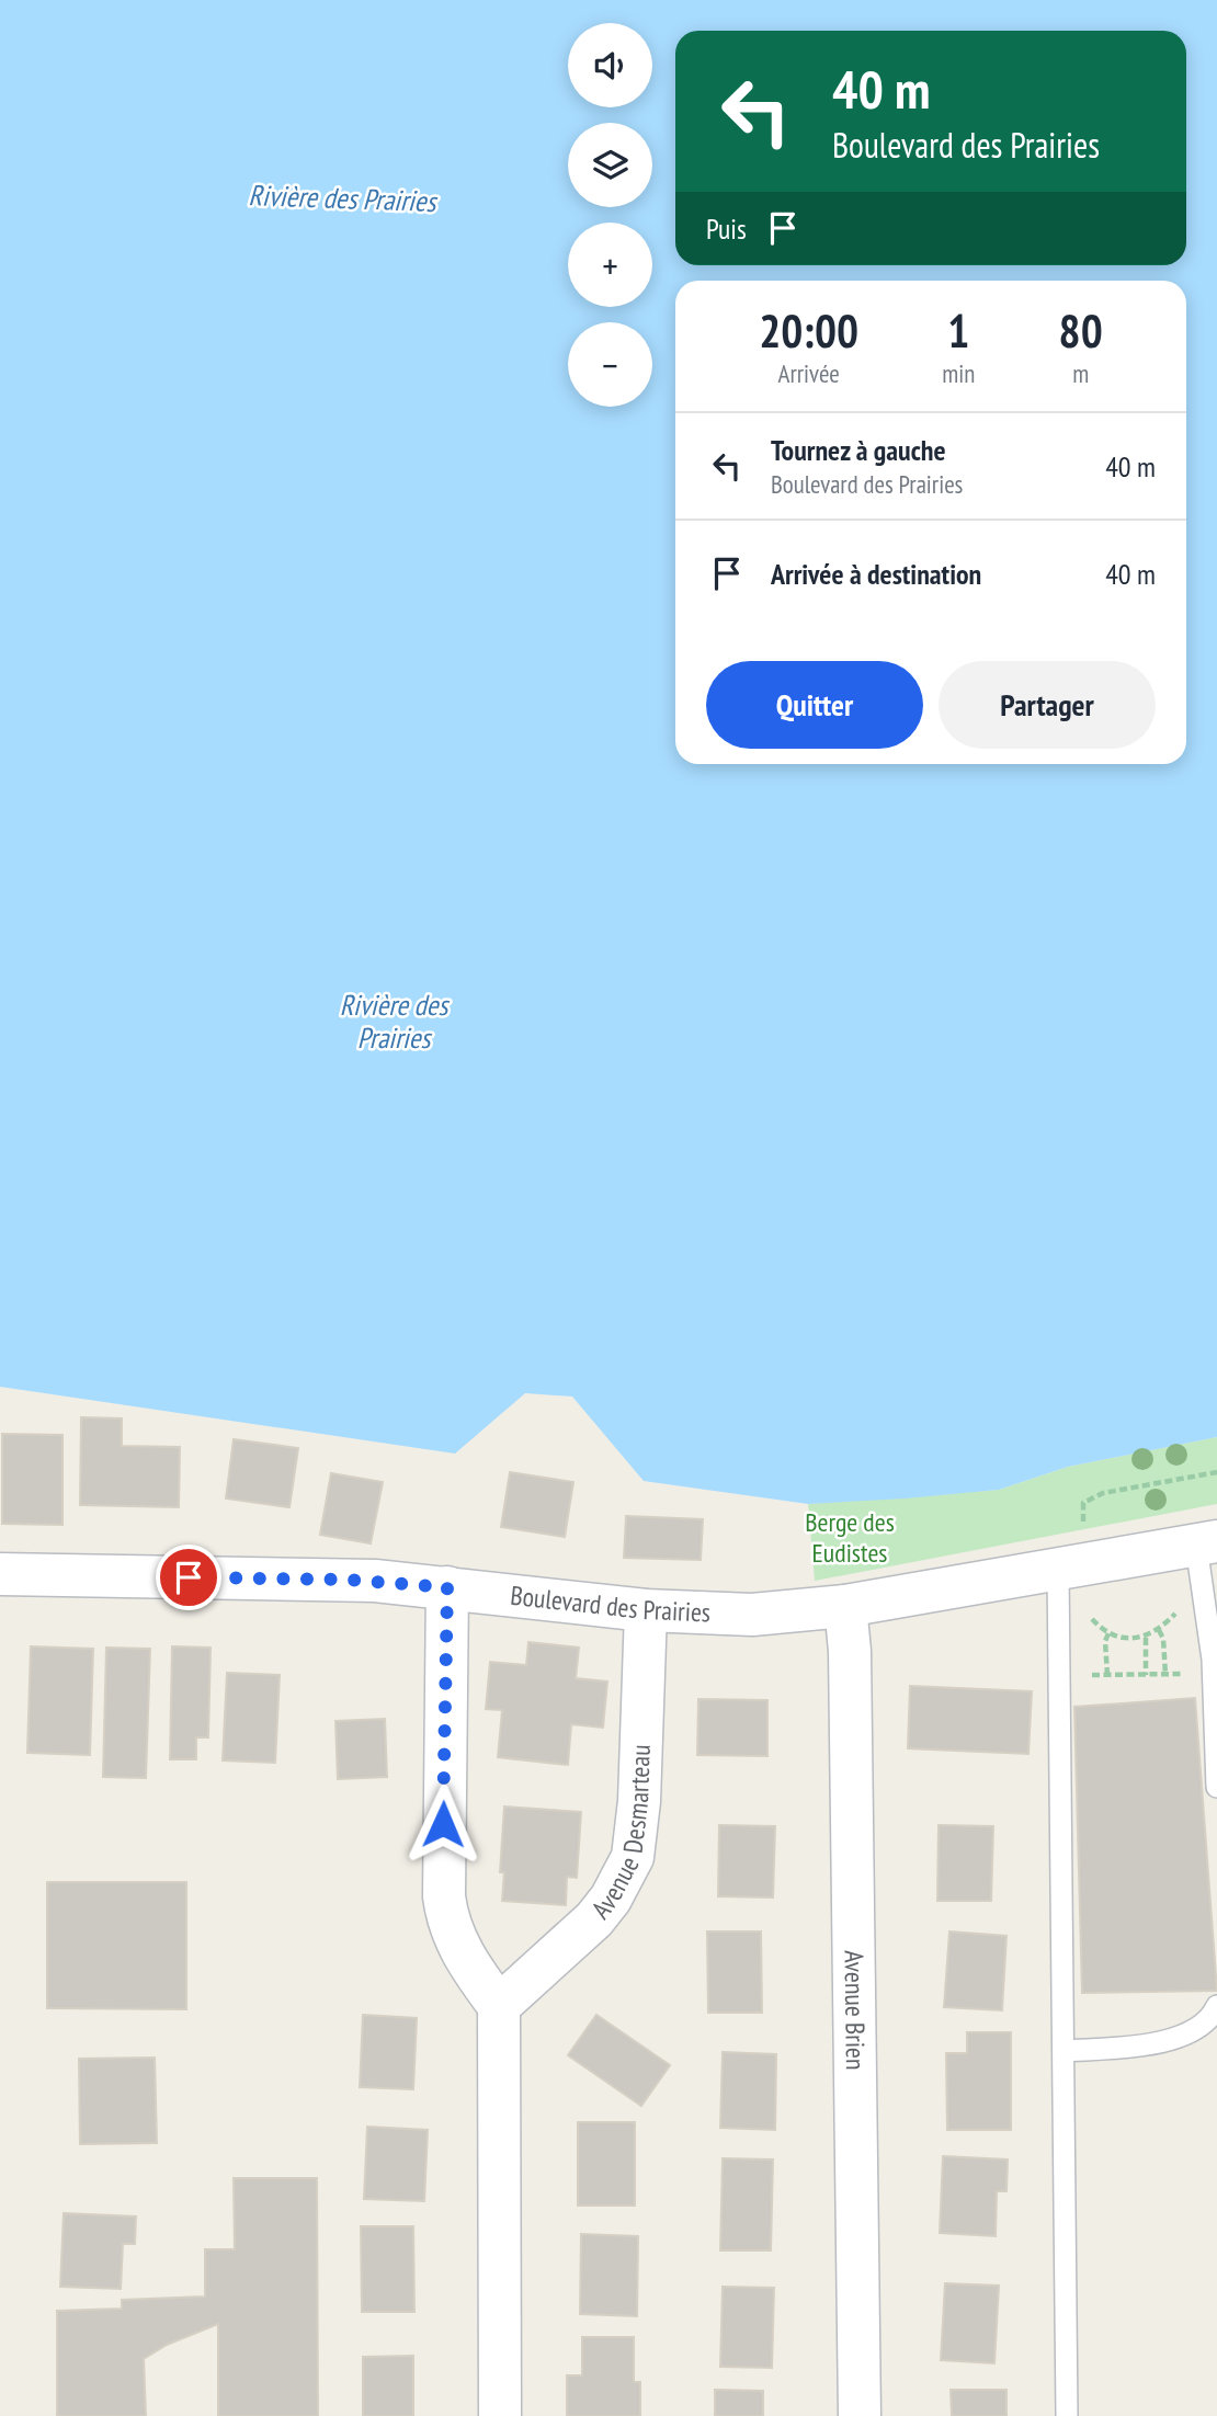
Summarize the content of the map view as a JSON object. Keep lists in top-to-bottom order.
{
  "streets": {
    "street": ["Boulevard des Prairies", "Avenue Desmarteau", "Avenue Brien"]
  },
  "crossings": [
    ["Boulevard des Prairies", "Avenue Desmarteau"],
    ["Boulevard des Prairies", "Avenue Brien"]
  ],
  "water": ["Rivière des Prairies"],
  "parks": ["Berge des Eudistes"],
  "page": {
    "map_buttons": ["+", "−"],
    "turn": ["40 m", "Boulevard des Prairies"],
    "then": "Puis",
    "eta": [
      "20:00",
      "Arrivée",
      "1",
      "min",
      "80",
      "m"
    ],
    "list": [
      {
        "name": "Tournez à gauche",
        "note": "Boulevard des Prairies",
        "value": "40 m"
      },
      {
        "name": "Arrivée à destination",
        "value": "40 m"
      }
    ],
    "buttons": ["Quitter", "Partager"]
  }
}
